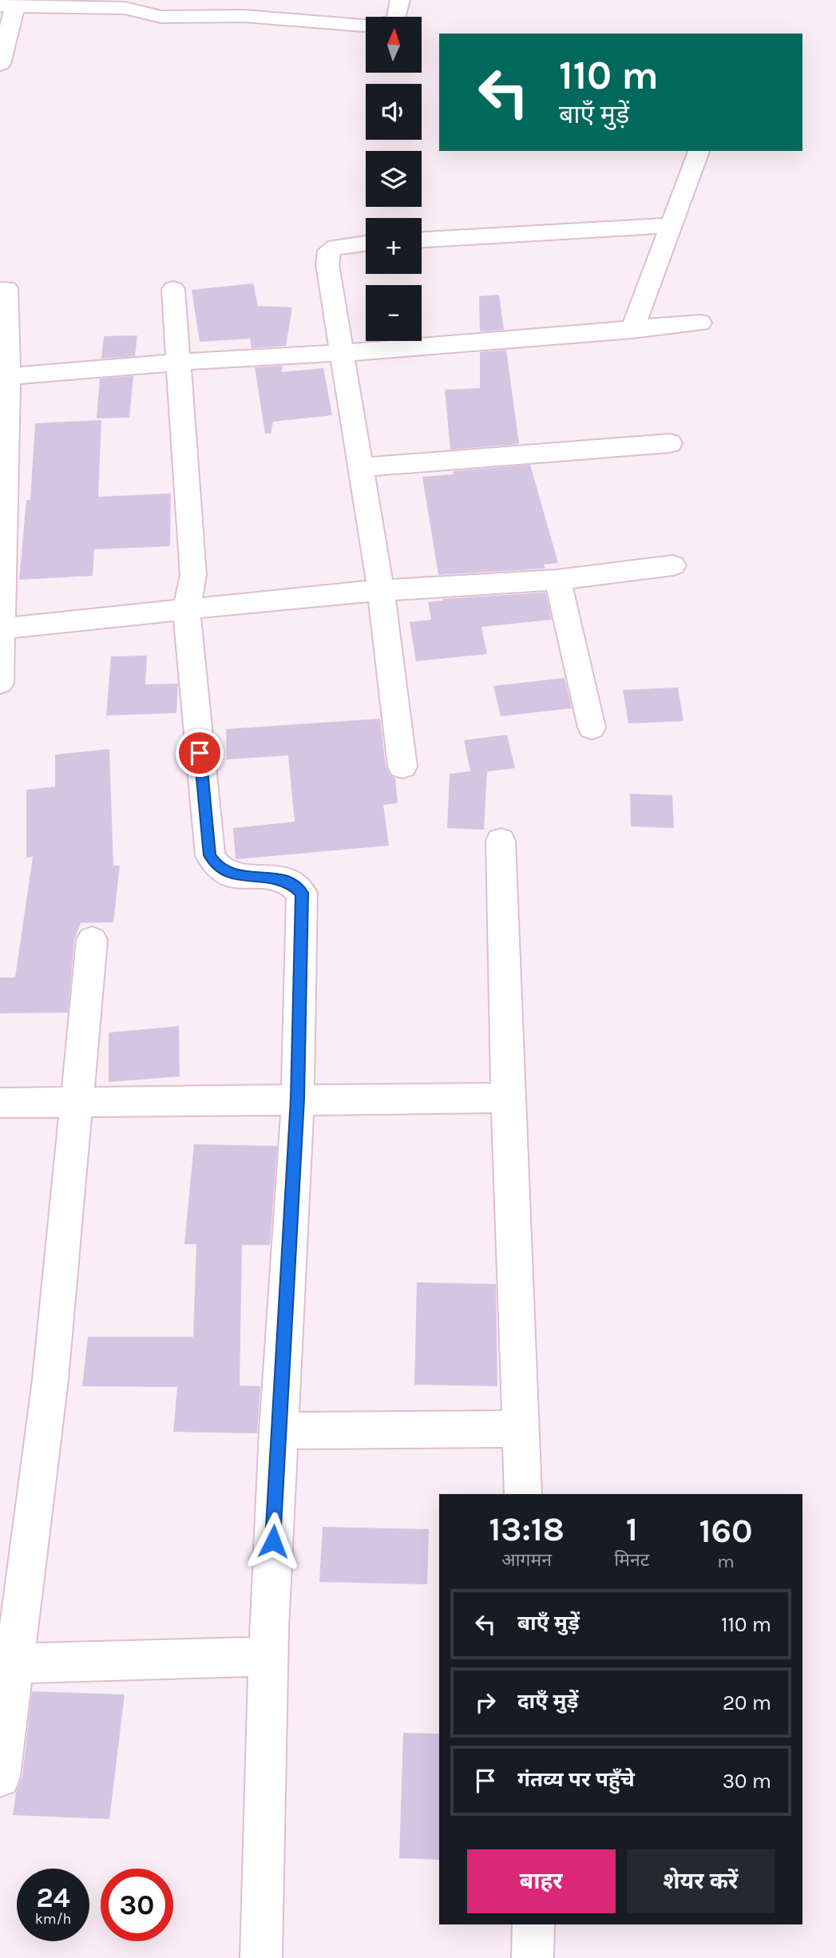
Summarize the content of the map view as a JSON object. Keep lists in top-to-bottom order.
{
  "north": "top",
  "page": {
    "map_buttons": ["+", "−"],
    "turn": ["110 m", "बाएँ मुड़ें"],
    "eta": [
      "13:18",
      "आगमन",
      "1",
      "मिनट",
      "160",
      "m"
    ],
    "list": [
      {
        "name": "बाएँ मुड़ें",
        "value": "110 m"
      },
      {
        "name": "दाएँ मुड़ें",
        "value": "20 m"
      },
      {
        "name": "गंतव्य पर पहुँचे",
        "value": "30 m"
      }
    ],
    "buttons": ["बाहर", "शेयर करें"],
    "speed": "24 km/h",
    "limit": "30"
  }
}
